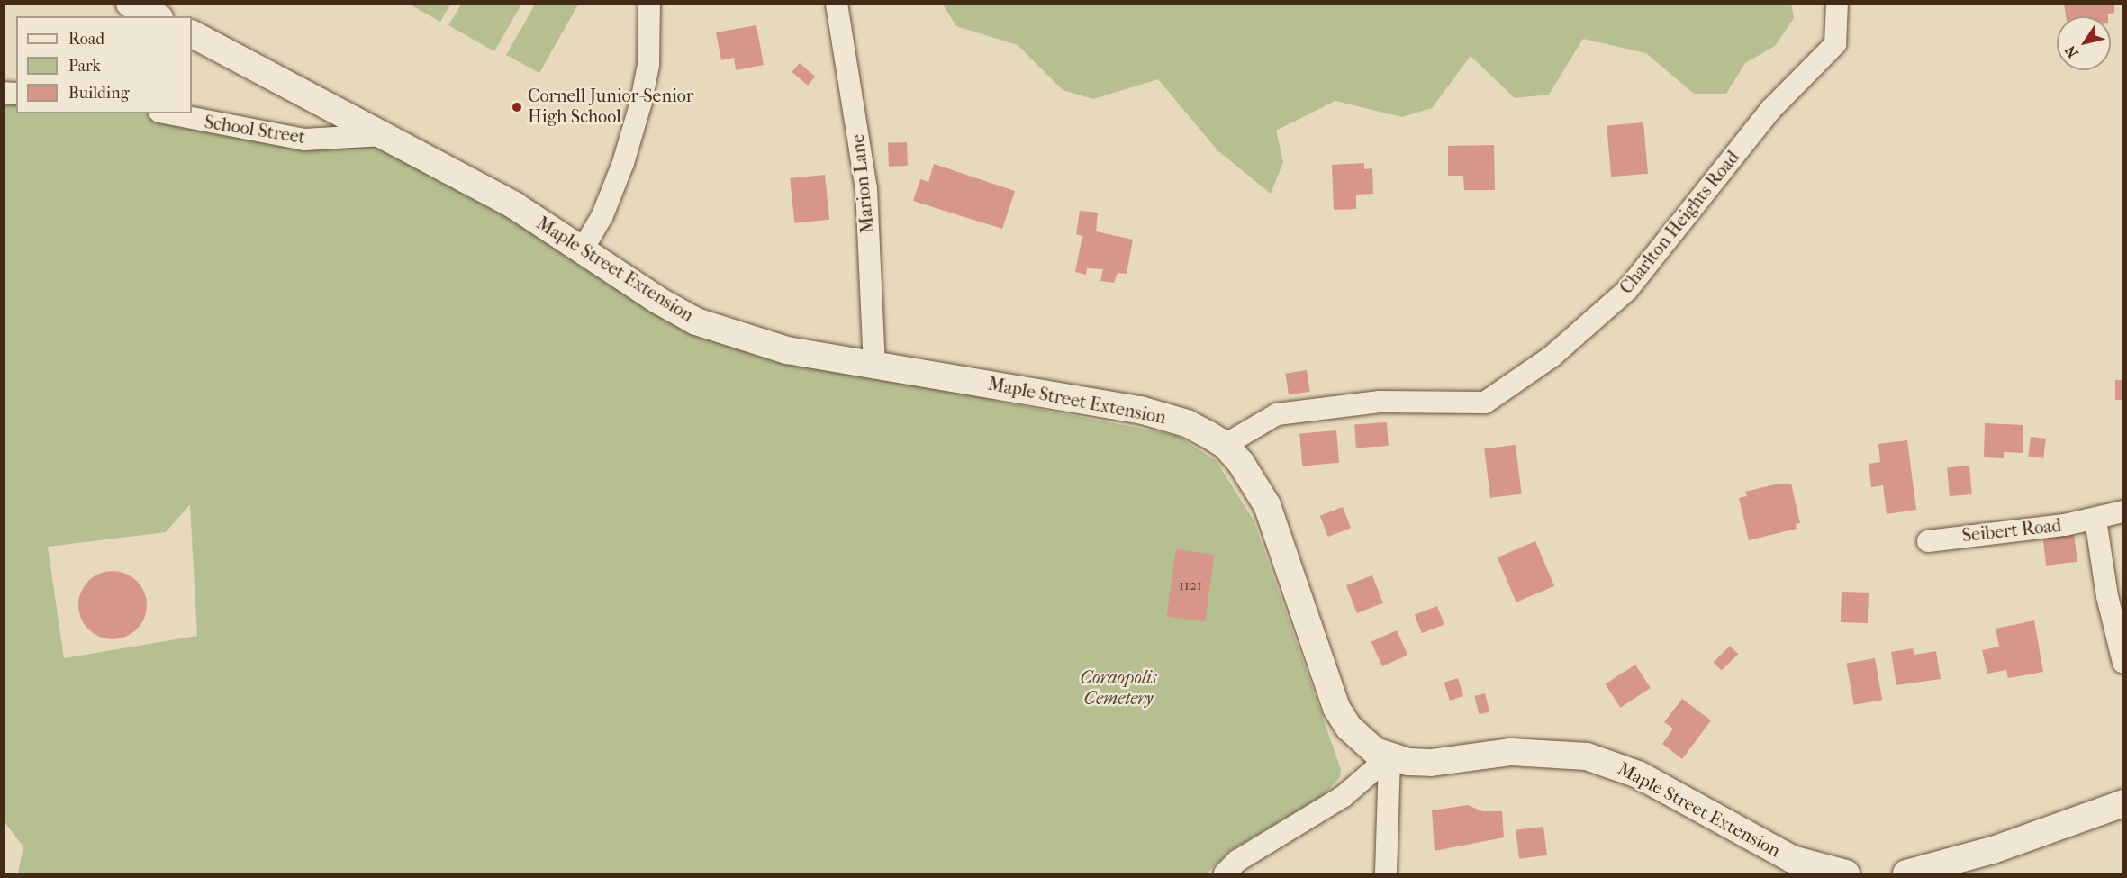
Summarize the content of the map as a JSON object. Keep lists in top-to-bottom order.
{
  "streets": {
    "street": [
      "School Street",
      "Marion Lane",
      "Charlton Heights Road",
      "Maple Street Extension",
      "Seibert Road"
    ]
  },
  "crossings": [
    ["School Street", "Maple Street Extension"],
    ["Marion Lane", "Maple Street Extension"],
    ["Charlton Heights Road", "Maple Street Extension"]
  ],
  "parks": ["Coraopolis Cemetery"],
  "places": ["Cornell Junior-Senior High School"],
  "house_numbers": ["1121"],
  "legend": ["Road", "Park", "Building"],
  "north": "bottom left"
}
